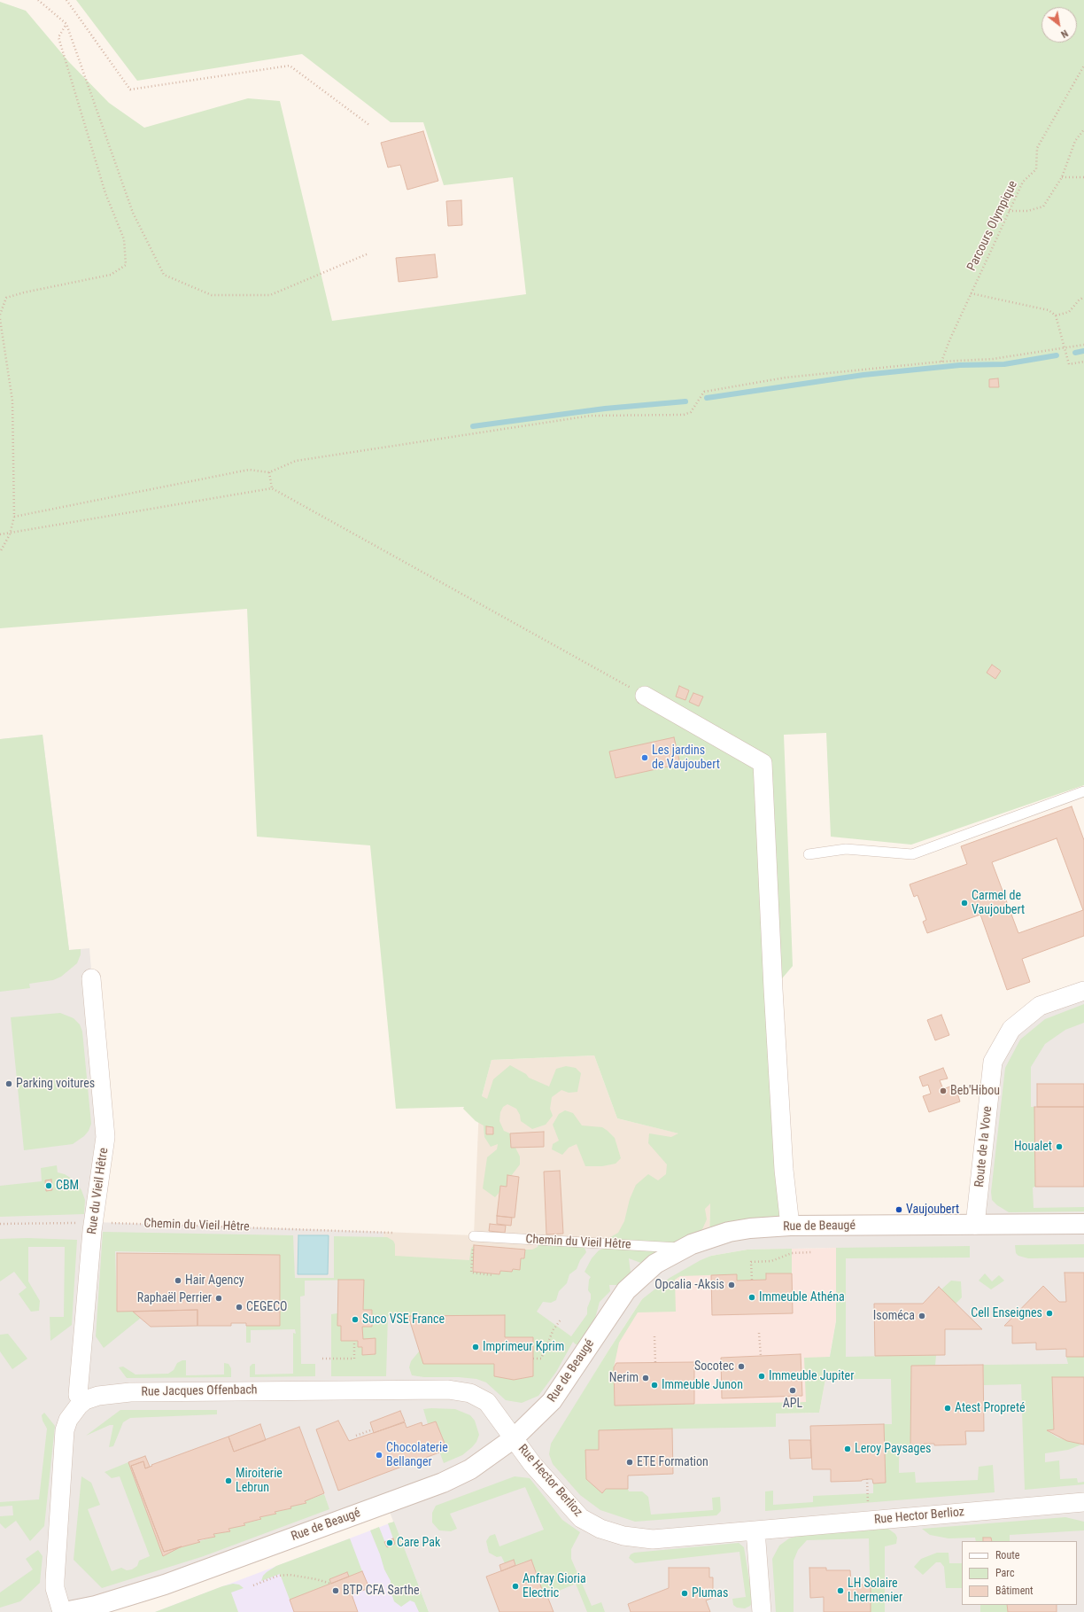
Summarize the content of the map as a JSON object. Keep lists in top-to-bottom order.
{
  "streets": {
    "street": [
      "Route de la Vove",
      "Rue du Vieil Hêtre",
      "Rue de Beaugé",
      "Rue Jacques Offenbach",
      "Rue Hector Berlioz"
    ],
    "lane": ["Chemin du Vieil Hêtre"],
    "path": ["Parcours Olympique"]
  },
  "crossings": [
    ["Route de la Vove", "Rue de Beaugé"],
    ["Rue du Vieil Hêtre", "Chemin du Vieil Hêtre"],
    ["Rue du Vieil Hêtre", "Rue Jacques Offenbach"],
    ["Chemin du Vieil Hêtre", "Rue de Beaugé"],
    ["Rue de Beaugé", "Rue Jacques Offenbach"],
    ["Rue de Beaugé", "Rue Hector Berlioz"],
    ["Rue Jacques Offenbach", "Rue Hector Berlioz"]
  ],
  "places": [
    "Les jardins de Vaujoubert",
    "Carmel de Vaujoubert",
    "Parking voitures",
    "Beb'Hibou",
    "Houalet",
    "CBM",
    "Vaujoubert",
    "Hair Agency",
    "Opcalia -Aksis",
    "Immeuble Athéna",
    "Raphaël Perrier",
    "CEGECO",
    "Cell Enseignes",
    "Isoméca",
    "Suco VSE France",
    "Imprimeur Kprim",
    "Socotec",
    "Immeuble Jupiter",
    "Nerim",
    "Immeuble Junon",
    "APL",
    "Atest Propreté",
    "Leroy Paysages",
    "Chocolaterie Bellanger",
    "ETE Formation",
    "Miroiterie Lebrun",
    "Care Pak",
    "Anfray Gioria Electric",
    "BTP CFA Sarthe",
    "LH Solaire Lhermenier",
    "Plumas"
  ],
  "legend": ["Route", "Parc", "Bâtiment"],
  "north": "bottom right"
}
